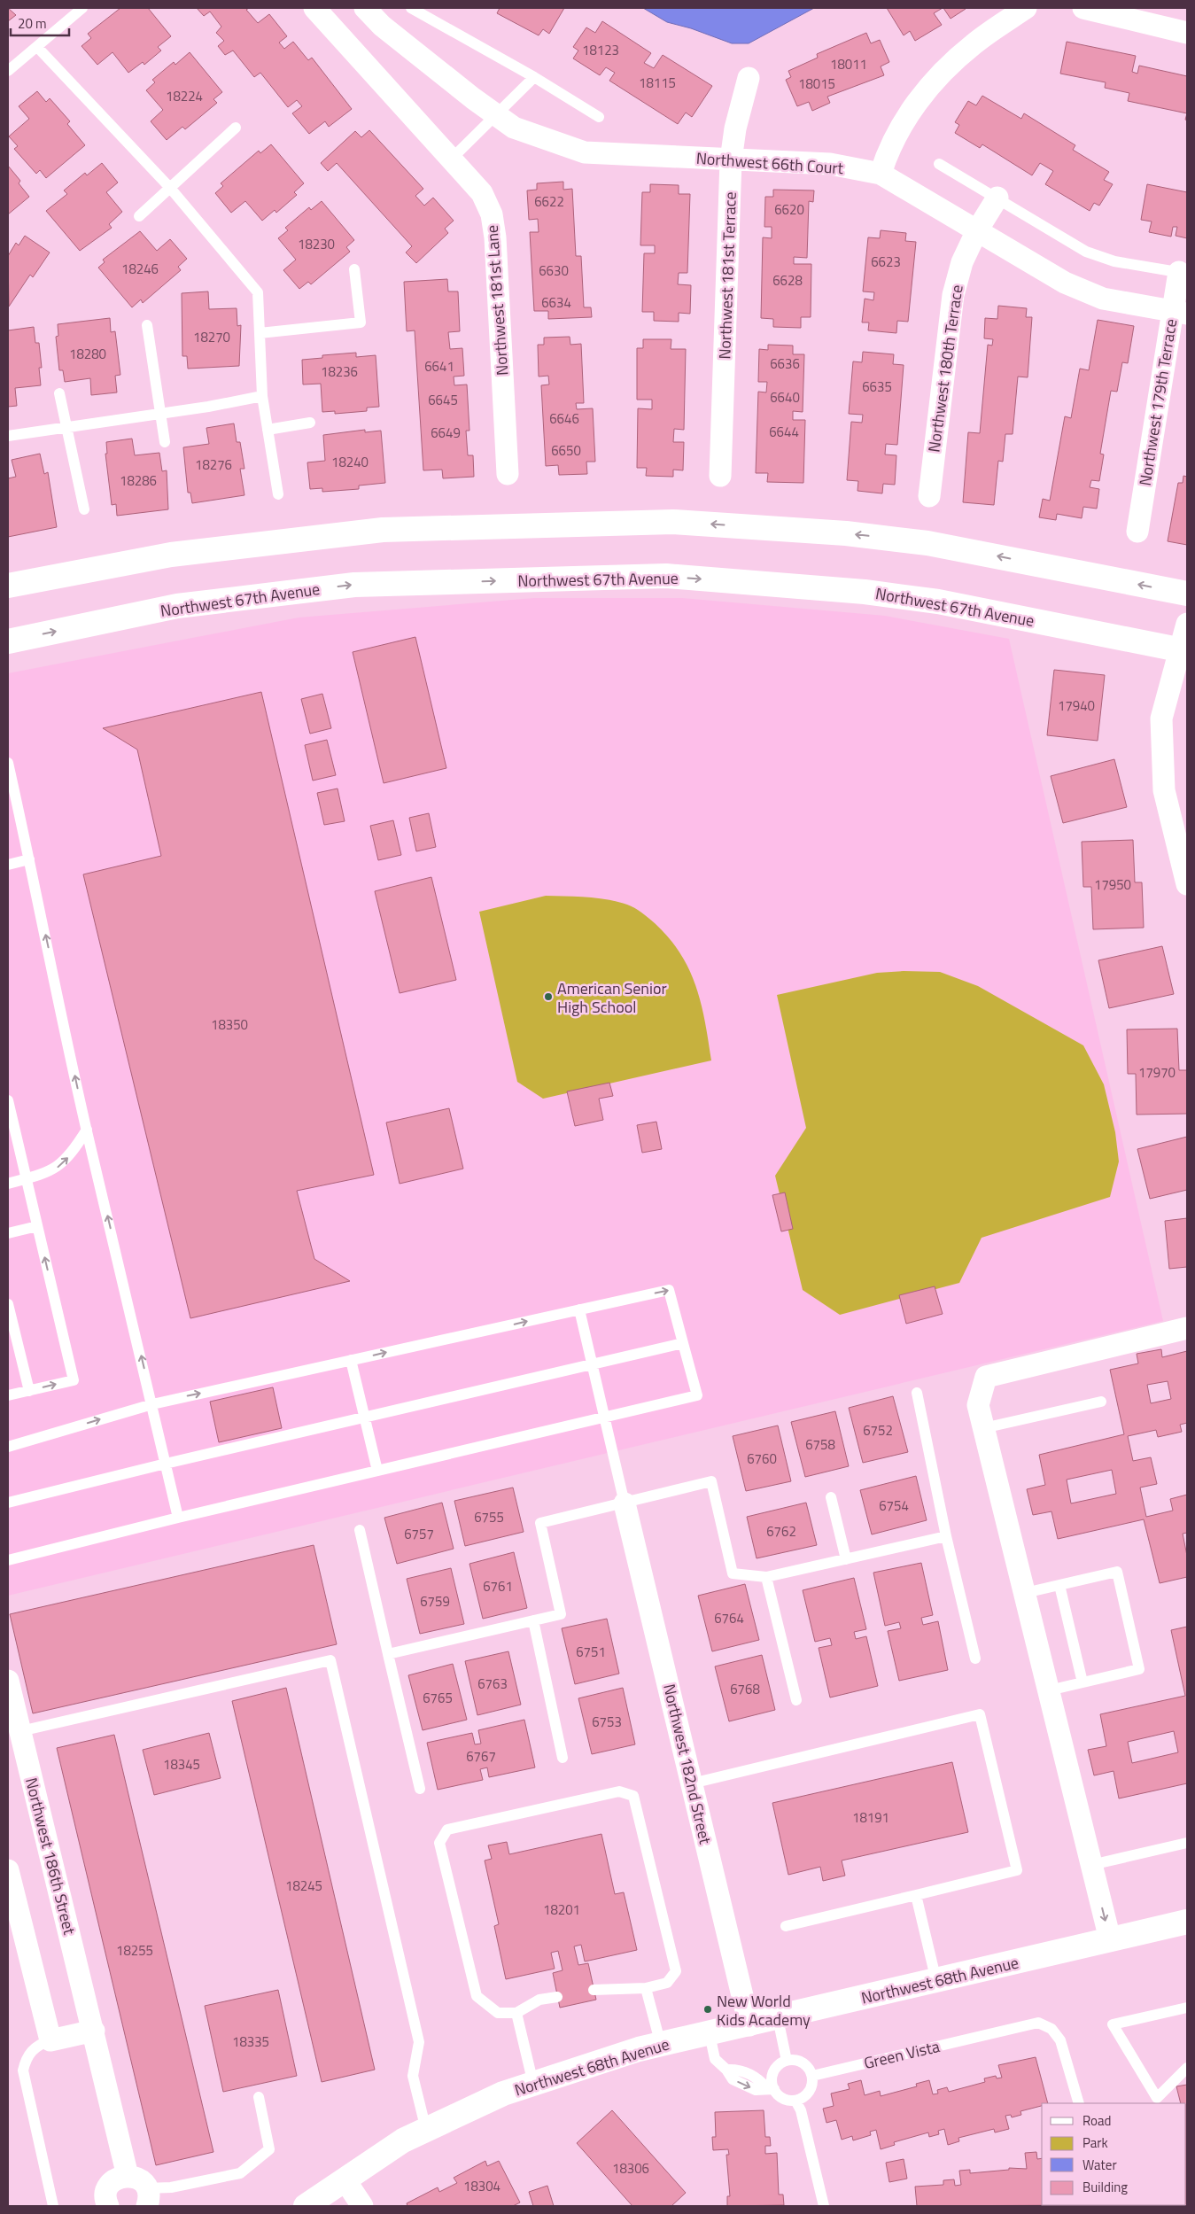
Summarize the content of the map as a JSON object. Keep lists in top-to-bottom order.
{
  "streets": {
    "main road": ["Northwest 67th Avenue", "Northwest 68th Avenue"],
    "street": [
      "Northwest 66th Court",
      "Northwest 181st Terrace",
      "Northwest 181st Lane",
      "Northwest 180th Terrace",
      "Northwest 179th Terrace",
      "Northwest 182nd Street",
      "Northwest 186th Street"
    ],
    "lane": ["Green Vista"]
  },
  "crossings": [
    ["Northwest 66th Court", "Northwest 181st Terrace"],
    ["Northwest 66th Court", "Northwest 180th Terrace"],
    ["Northwest 66th Court", "Northwest 179th Terrace"],
    ["Northwest 182nd Street", "Northwest 68th Avenue"]
  ],
  "places": ["American Senior High School", "New World Kids Academy"],
  "house_numbers": [
    "18123",
    "18011",
    "18115",
    "18015",
    "18224",
    "6622",
    "6620",
    "18230",
    "6623",
    "18246",
    "6630",
    "6628",
    "6634",
    "18270",
    "18280",
    "6636",
    "6641",
    "18236",
    "6635",
    "6640",
    "6645",
    "6646",
    "6644",
    "6649",
    "6650",
    "18240",
    "18276",
    "18286",
    "17940",
    "17950",
    "18350",
    "17970",
    "6752",
    "6758",
    "6760",
    "6754",
    "6755",
    "6762",
    "6757",
    "6761",
    "6759",
    "6764",
    "6751",
    "6763",
    "6768",
    "6765",
    "6753",
    "6767",
    "18345",
    "18191",
    "18245",
    "18201",
    "18255",
    "18335",
    "18306",
    "18304"
  ],
  "legend": [
    "Road",
    "Park",
    "Water",
    "Building"
  ],
  "scale_bar": "20 m"
}
